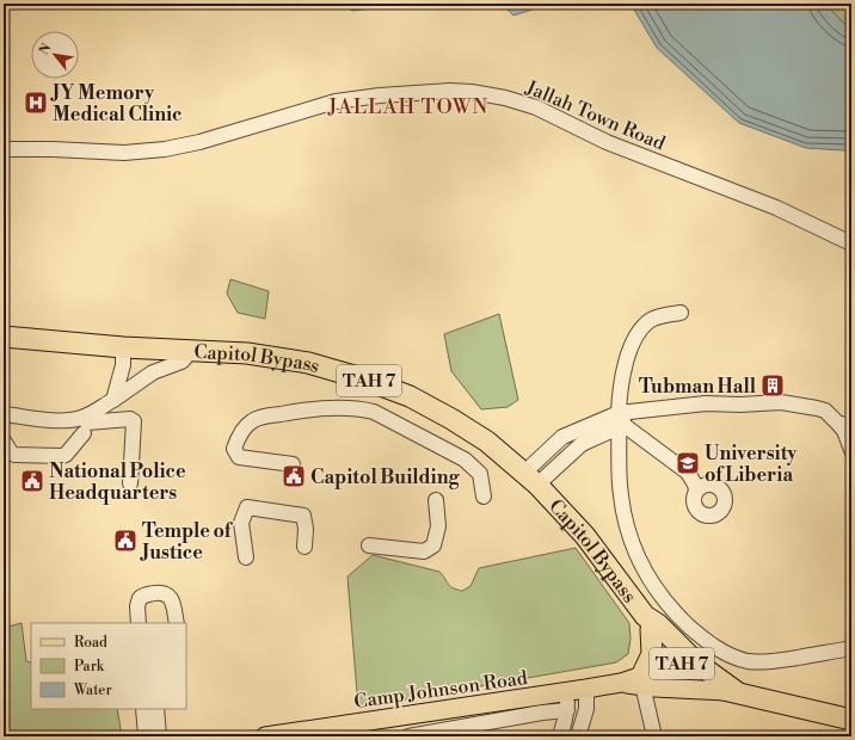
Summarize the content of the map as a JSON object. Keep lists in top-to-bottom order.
{
  "streets": {
    "highway": ["Capitol Bypass", "TAH 7"],
    "main road": ["Camp Johnson Road"],
    "street": ["Jallah Town Road"]
  },
  "crossings": [
    ["Capitol Bypass", "TAH 7"],
    ["Capitol Bypass", "Camp Johnson Road"],
    ["TAH 7", "Camp Johnson Road"]
  ],
  "districts": ["JALLAH TOWN"],
  "places": {
    "hospital": ["JY Memory Medical Clinic"],
    "building": ["Tubman Hall"],
    "school or university": ["University of Liberia"],
    "public building": ["Capitol Building", "National Police Headquarters", "Temple of Justice"]
  },
  "legend": ["Road", "Park", "Water"],
  "north": "top left"
}
